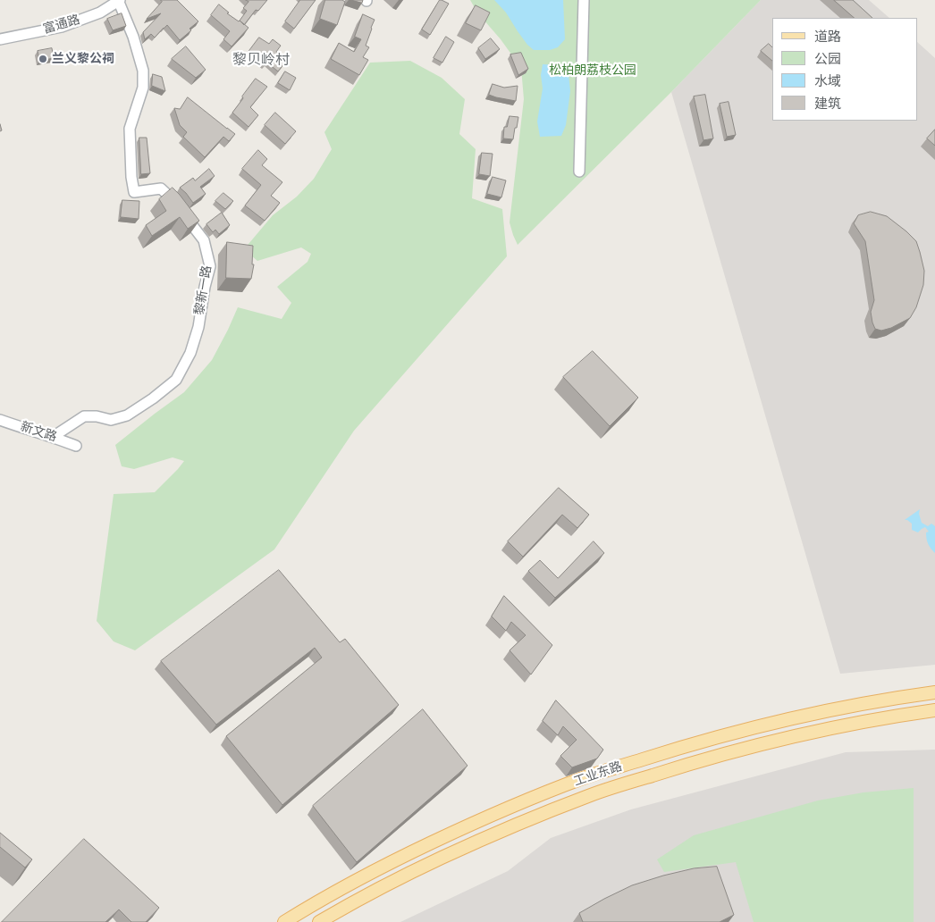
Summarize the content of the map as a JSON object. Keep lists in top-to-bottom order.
{
  "streets": {
    "main road": ["工业东路"],
    "street": ["富通路", "黎新一路", "新文路"]
  },
  "crossings": [
    ["富通路", "黎新一路"],
    ["黎新一路", "新文路"]
  ],
  "districts": ["黎贝岭村"],
  "parks": ["松柏朗荔枝公园"],
  "places": ["兰义黎公祠"],
  "legend": [
    "道路",
    "公园",
    "水域",
    "建筑"
  ]
}
